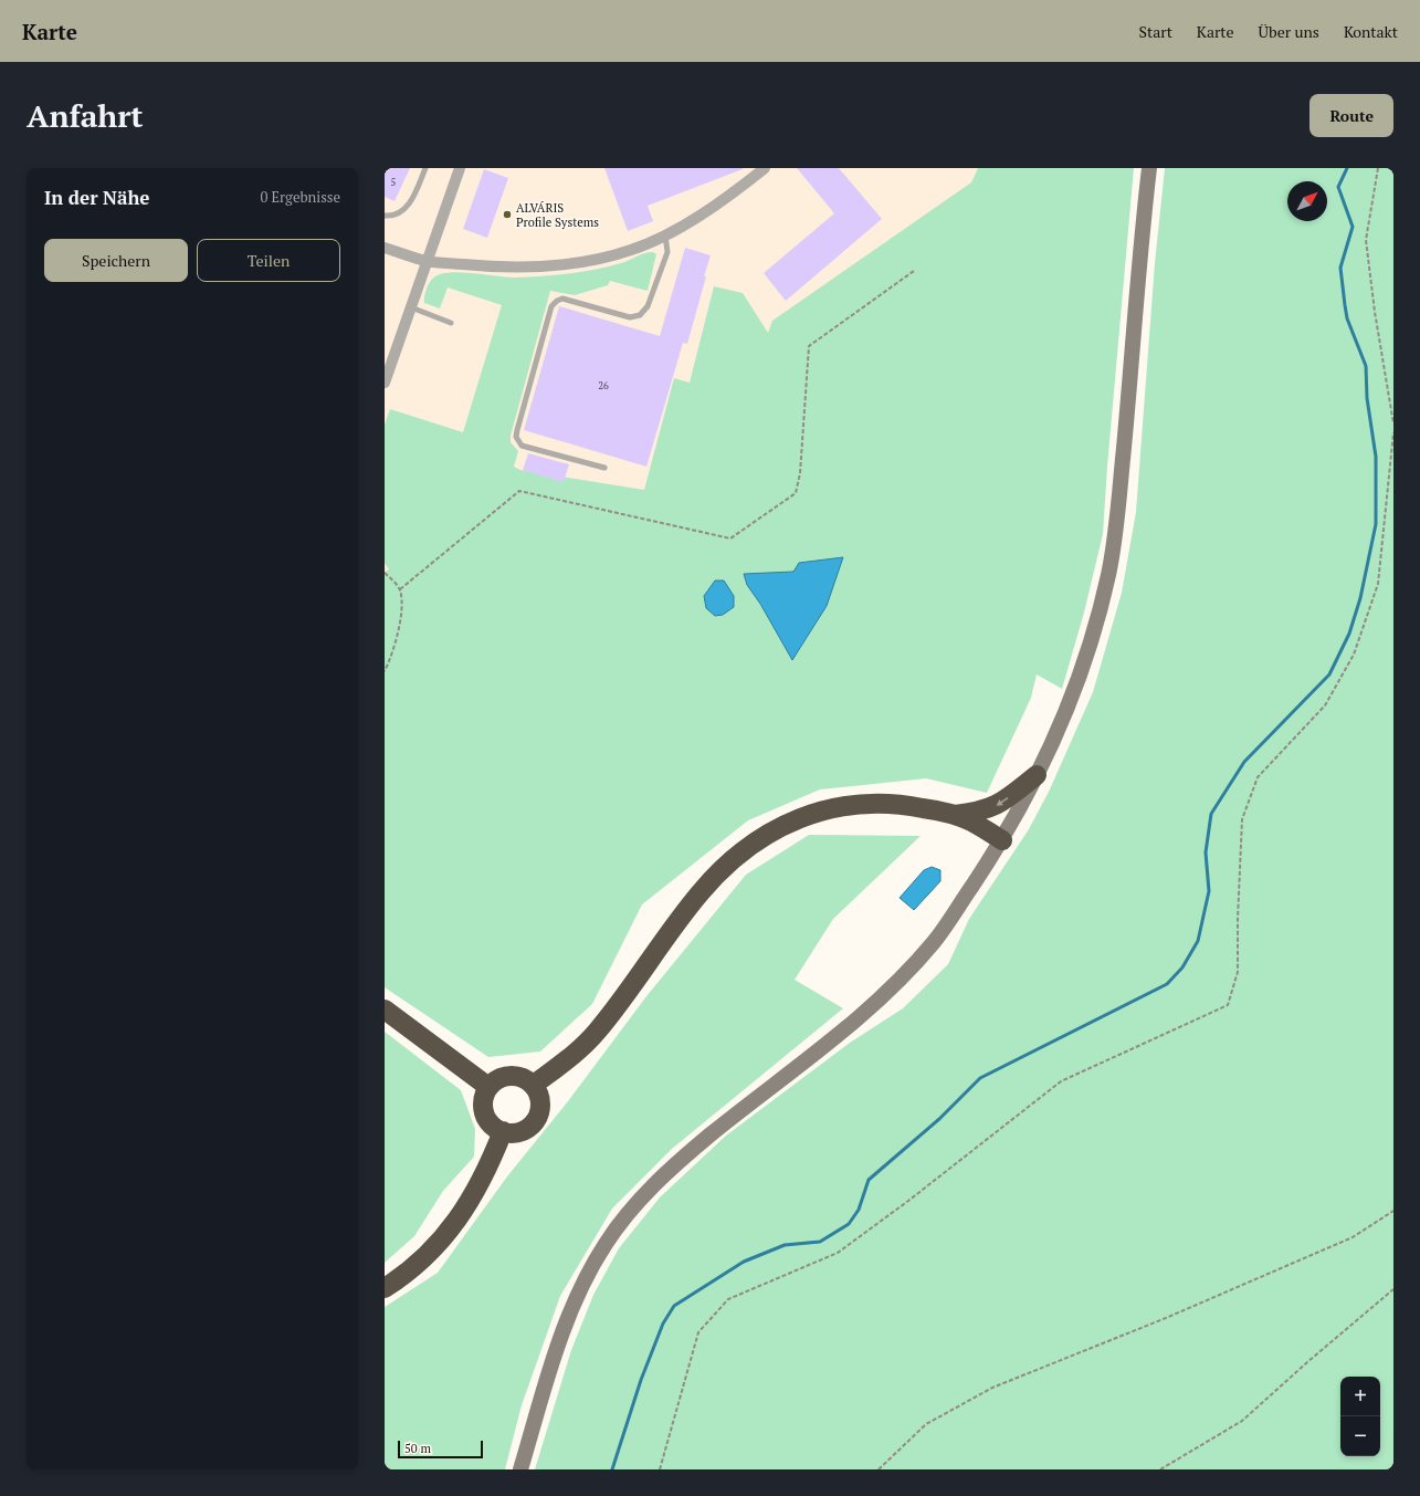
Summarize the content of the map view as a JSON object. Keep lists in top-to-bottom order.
{
  "places": ["ALVÁRIS Profile Systems"],
  "house_numbers": ["5", "26"],
  "scale_bar": "50 m",
  "north": "top right",
  "page": {
    "header": "Karte",
    "nav": [
      "Start",
      "Karte",
      "Über uns",
      "Kontakt"
    ],
    "buttons": [
      "Route",
      ["Speichern", "Teilen"]
    ],
    "title": "Anfahrt",
    "heading": ["In der Nähe", "0 Ergebnisse"],
    "map_buttons": ["+", "−"],
    "scale": "50 m"
  }
}
